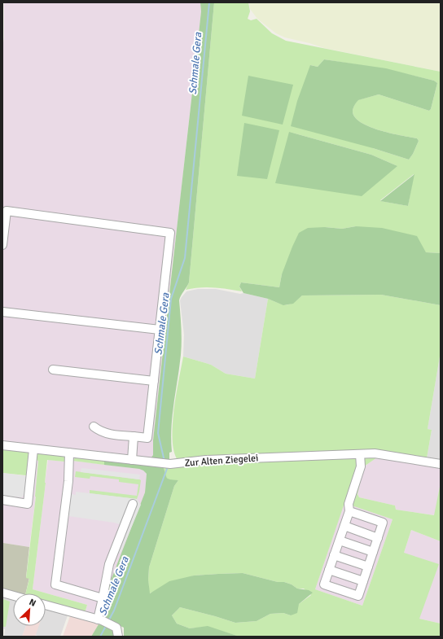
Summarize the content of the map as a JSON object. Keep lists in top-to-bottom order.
{
  "streets": {
    "street": ["Zur Alten Ziegelei"]
  },
  "water": ["Schmale Gera"],
  "north": "top right"
}
